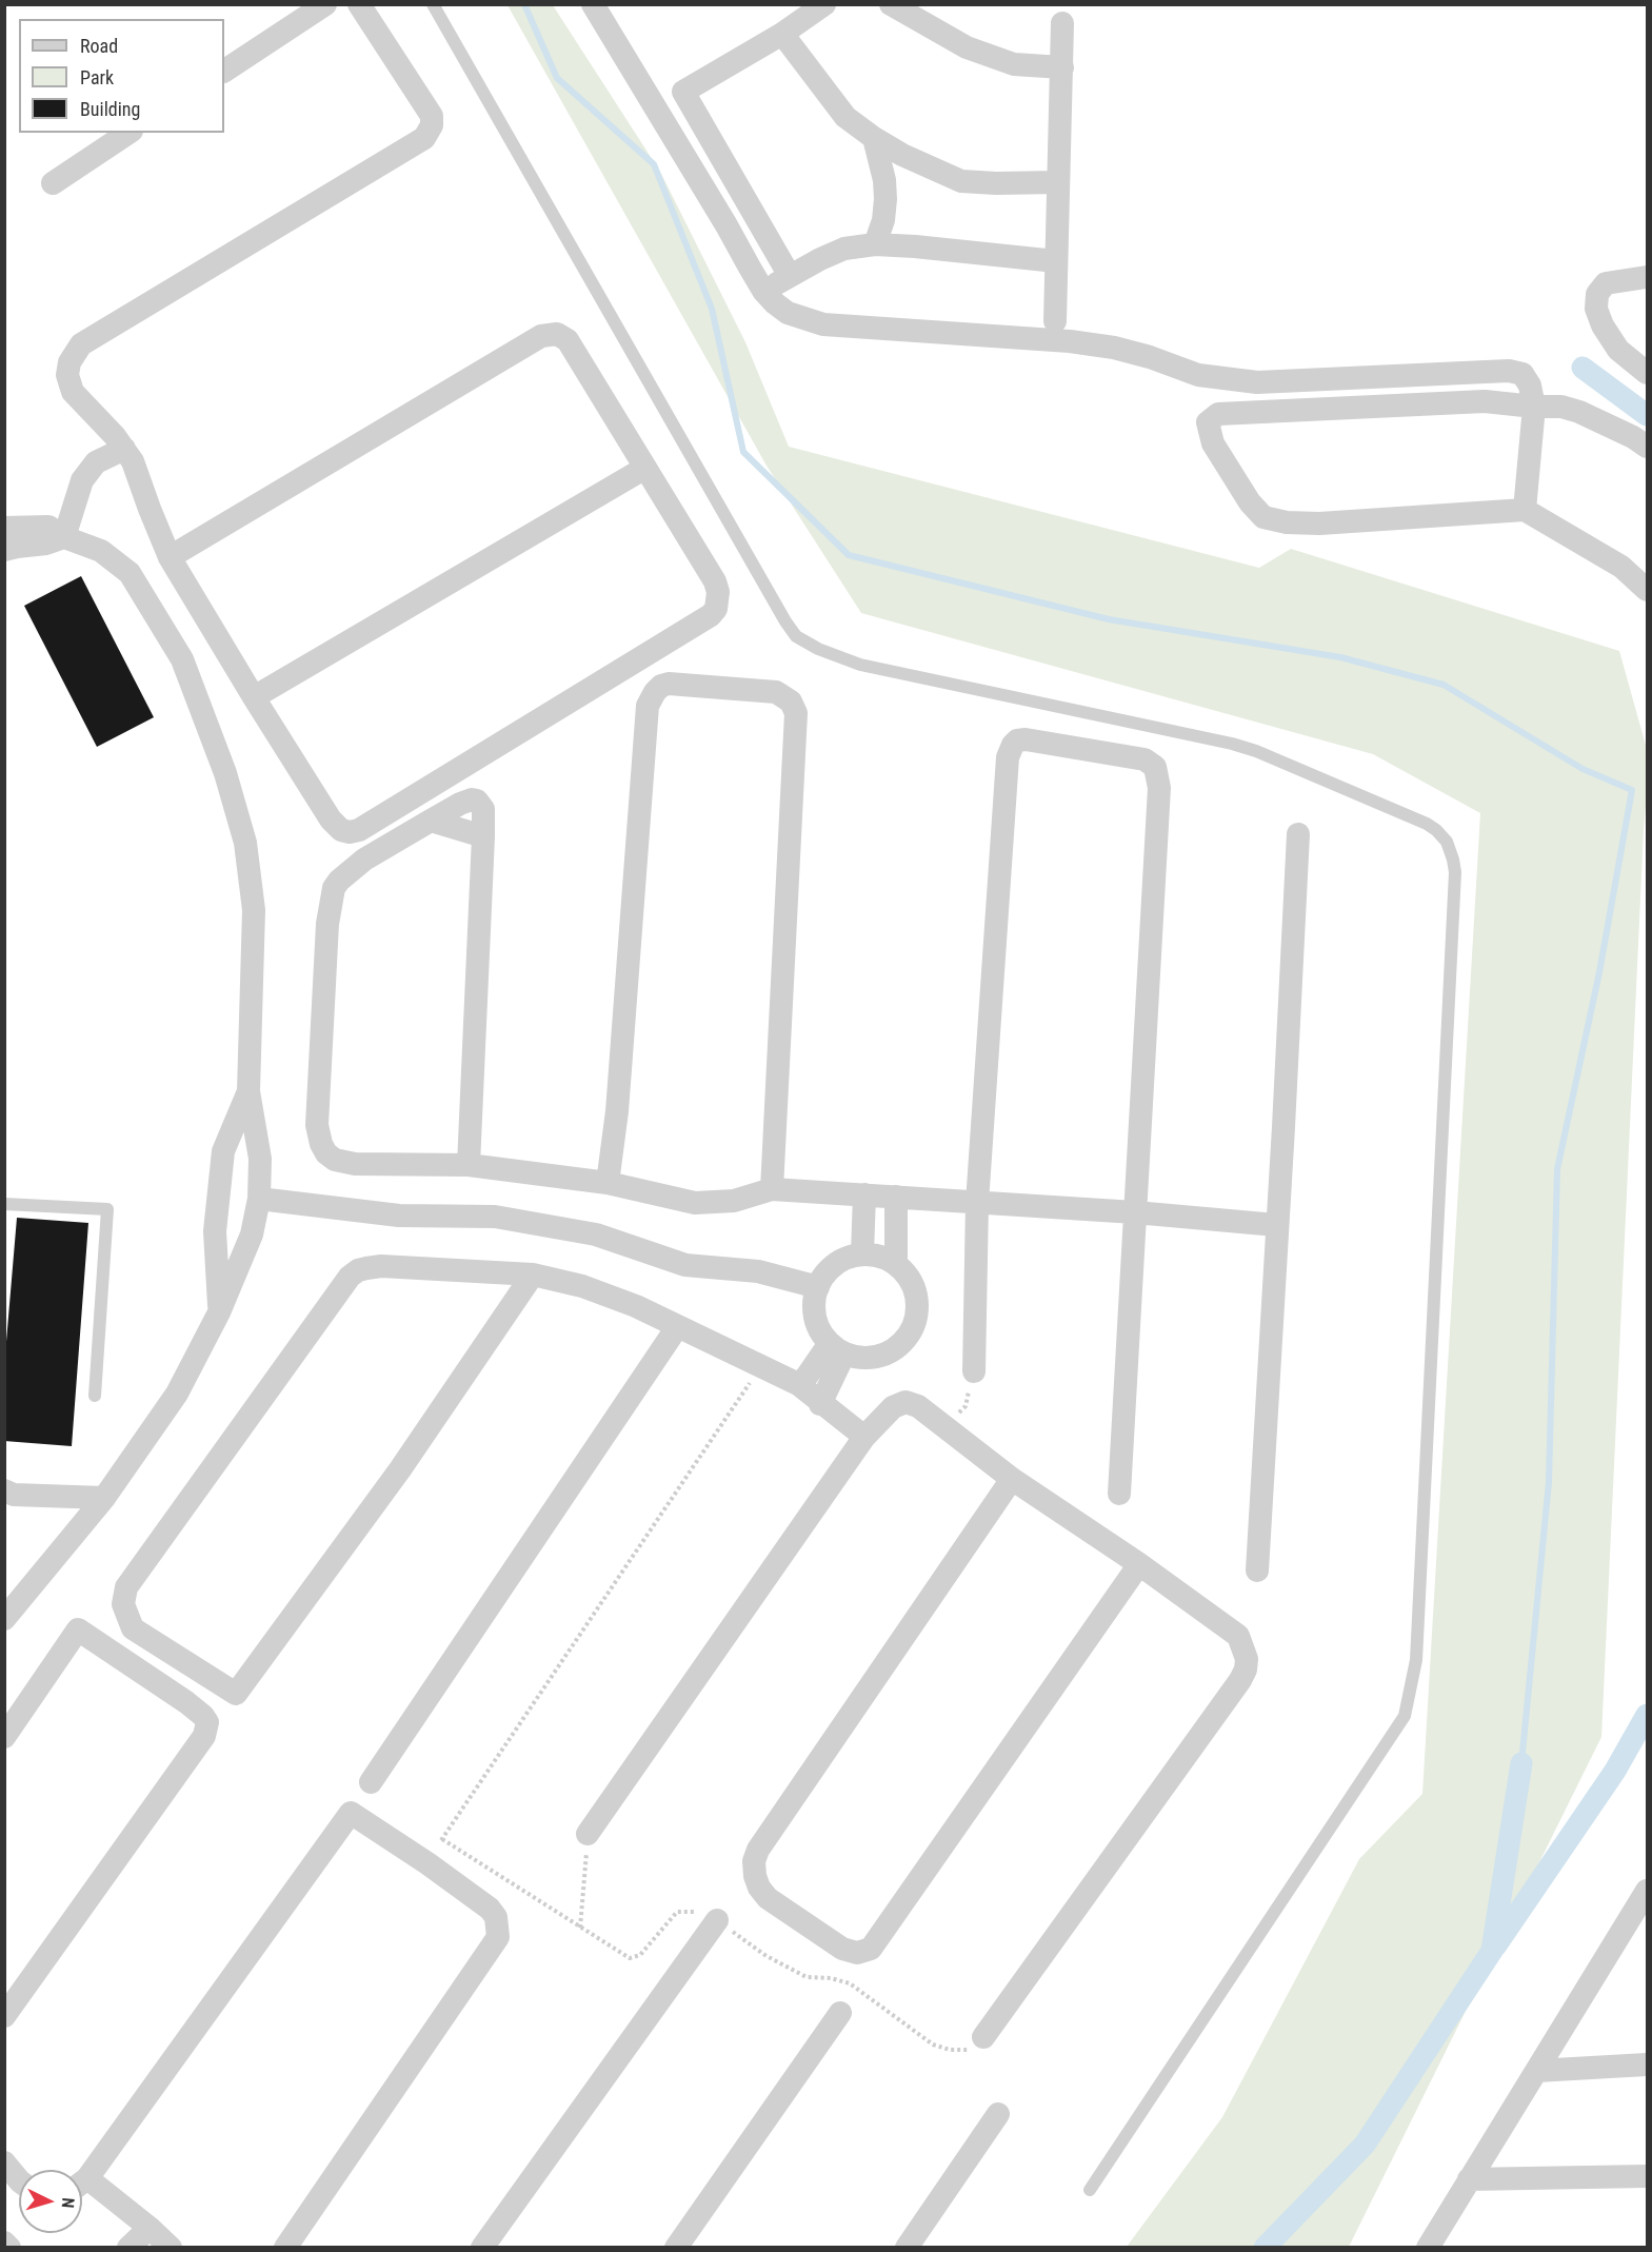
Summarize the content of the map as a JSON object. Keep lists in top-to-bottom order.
{
  "legend": ["Road", "Park", "Building"],
  "north": "right"
}
